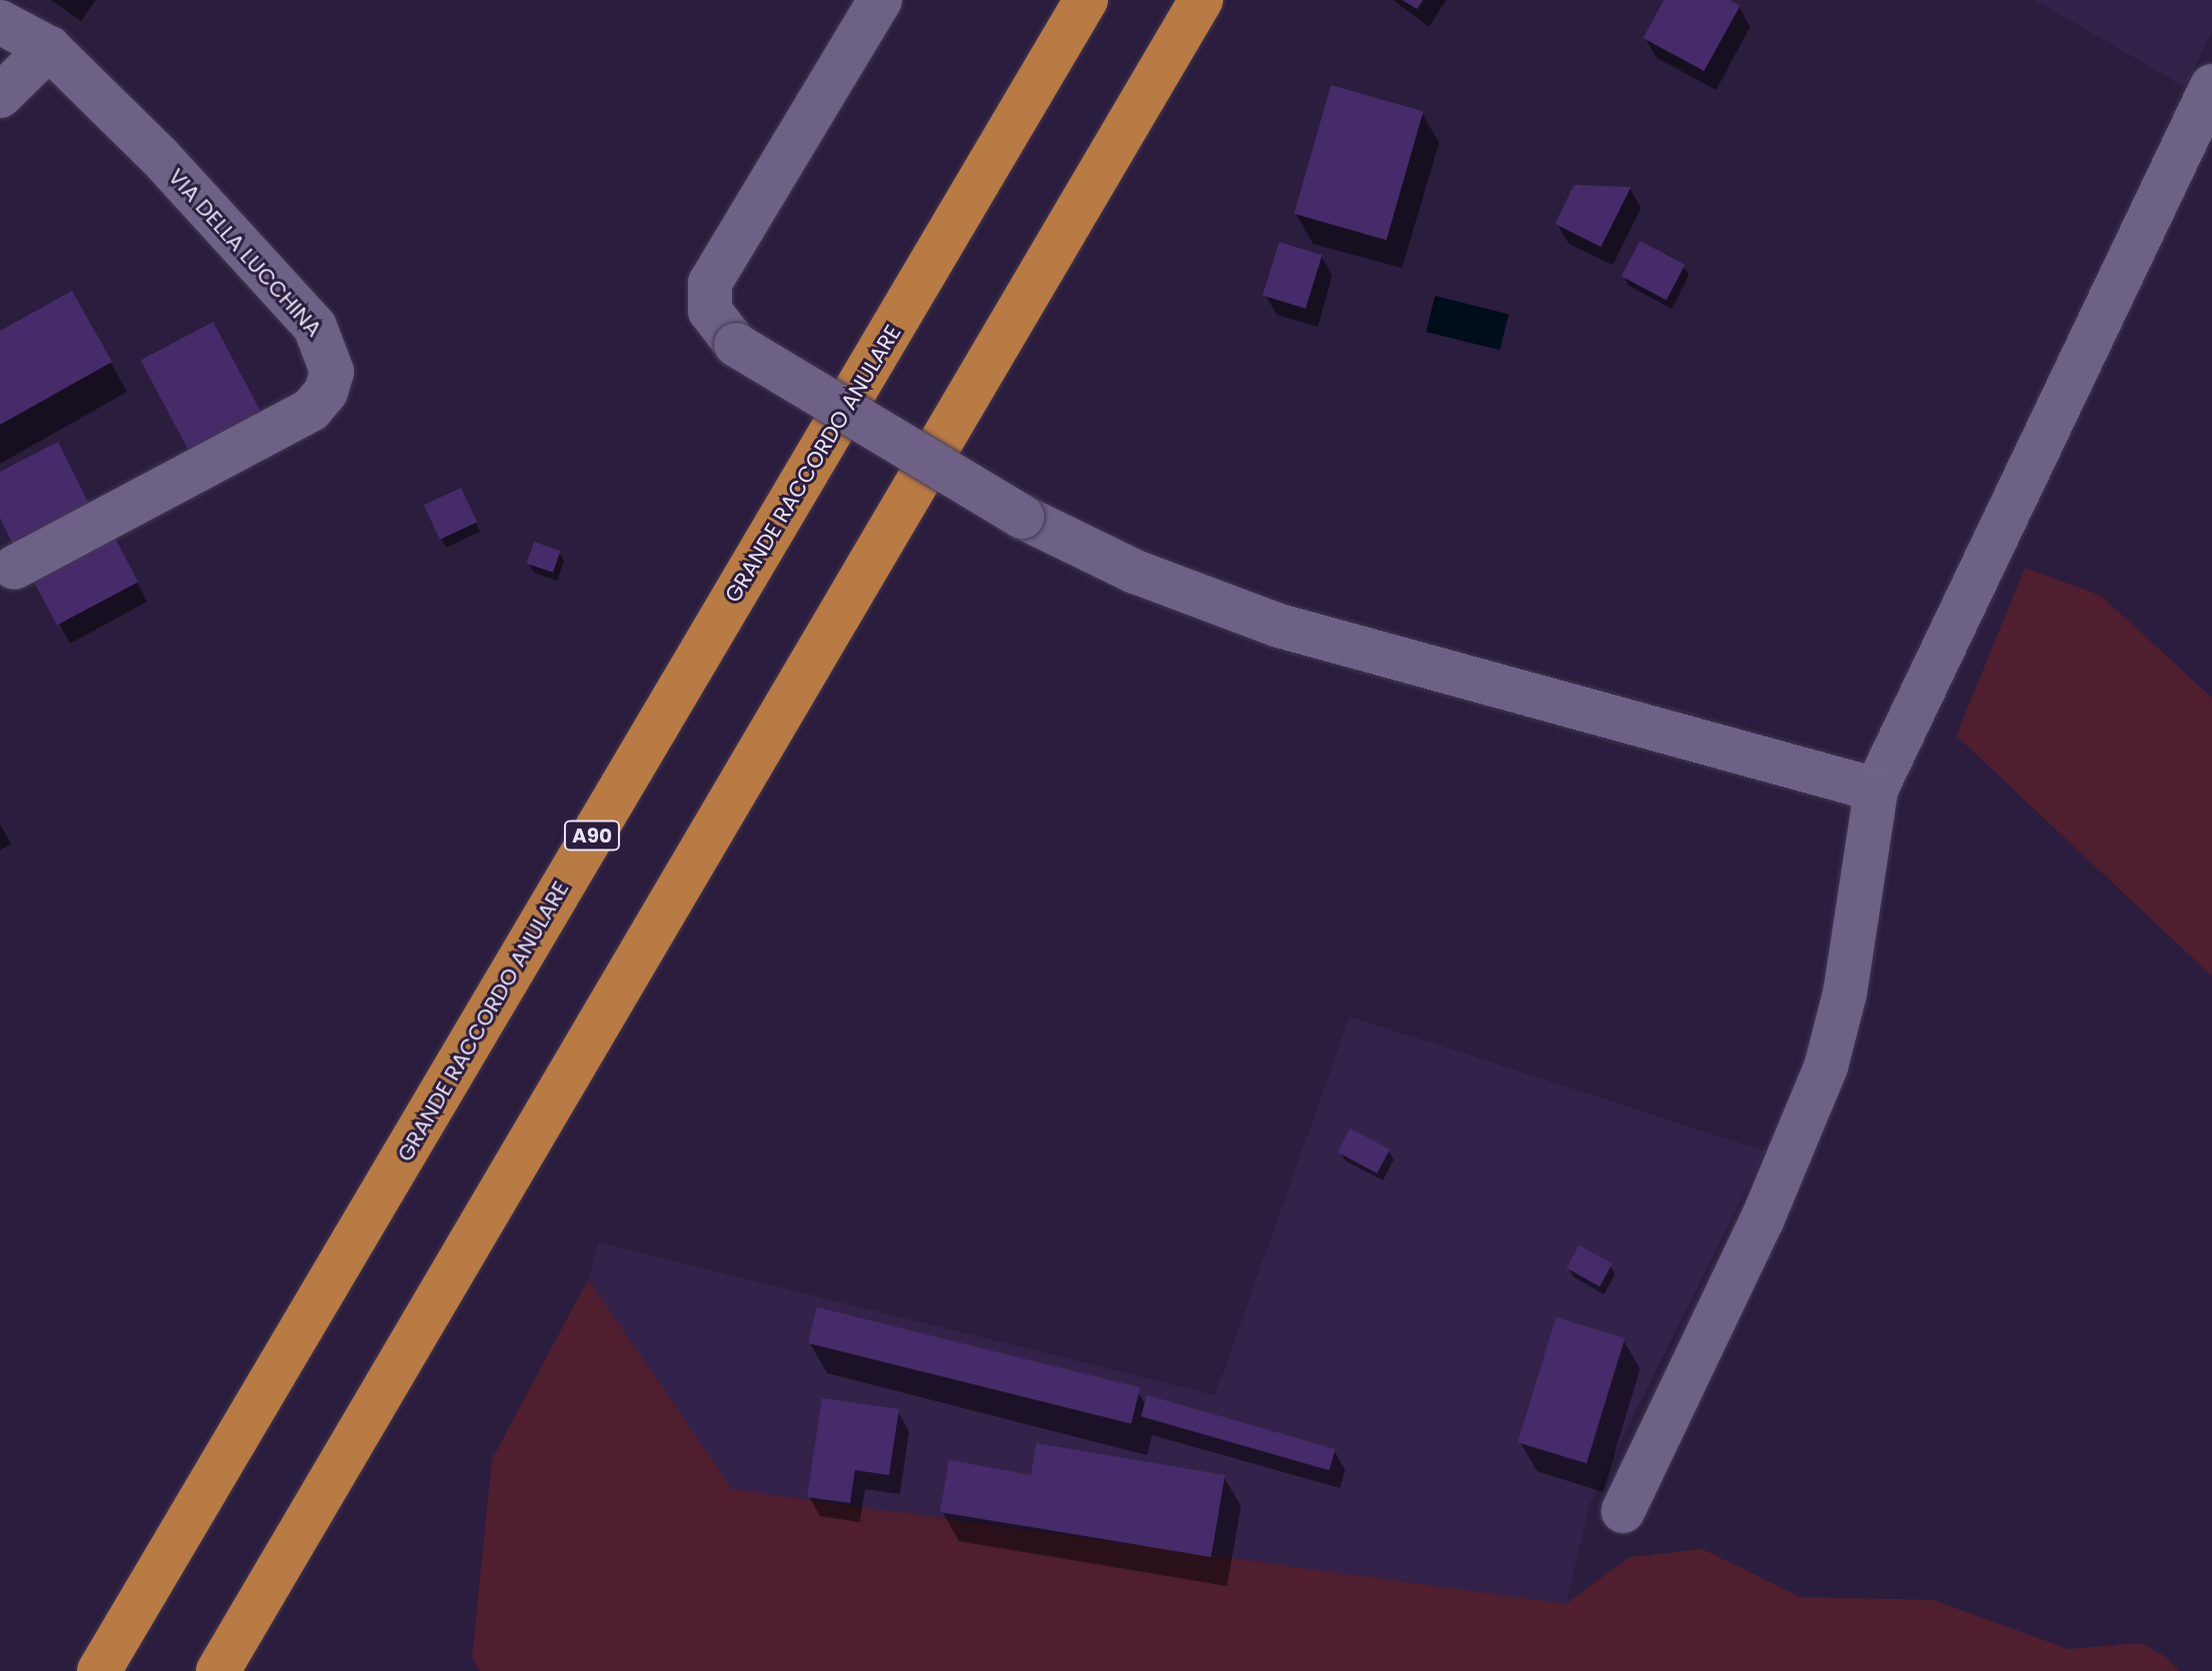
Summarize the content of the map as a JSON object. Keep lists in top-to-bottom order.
{
  "streets": {
    "highway": ["GRANDE RACCORDO ANULARE", "A90"],
    "street": ["VIA DELLA LUCCHINA"]
  }
}
